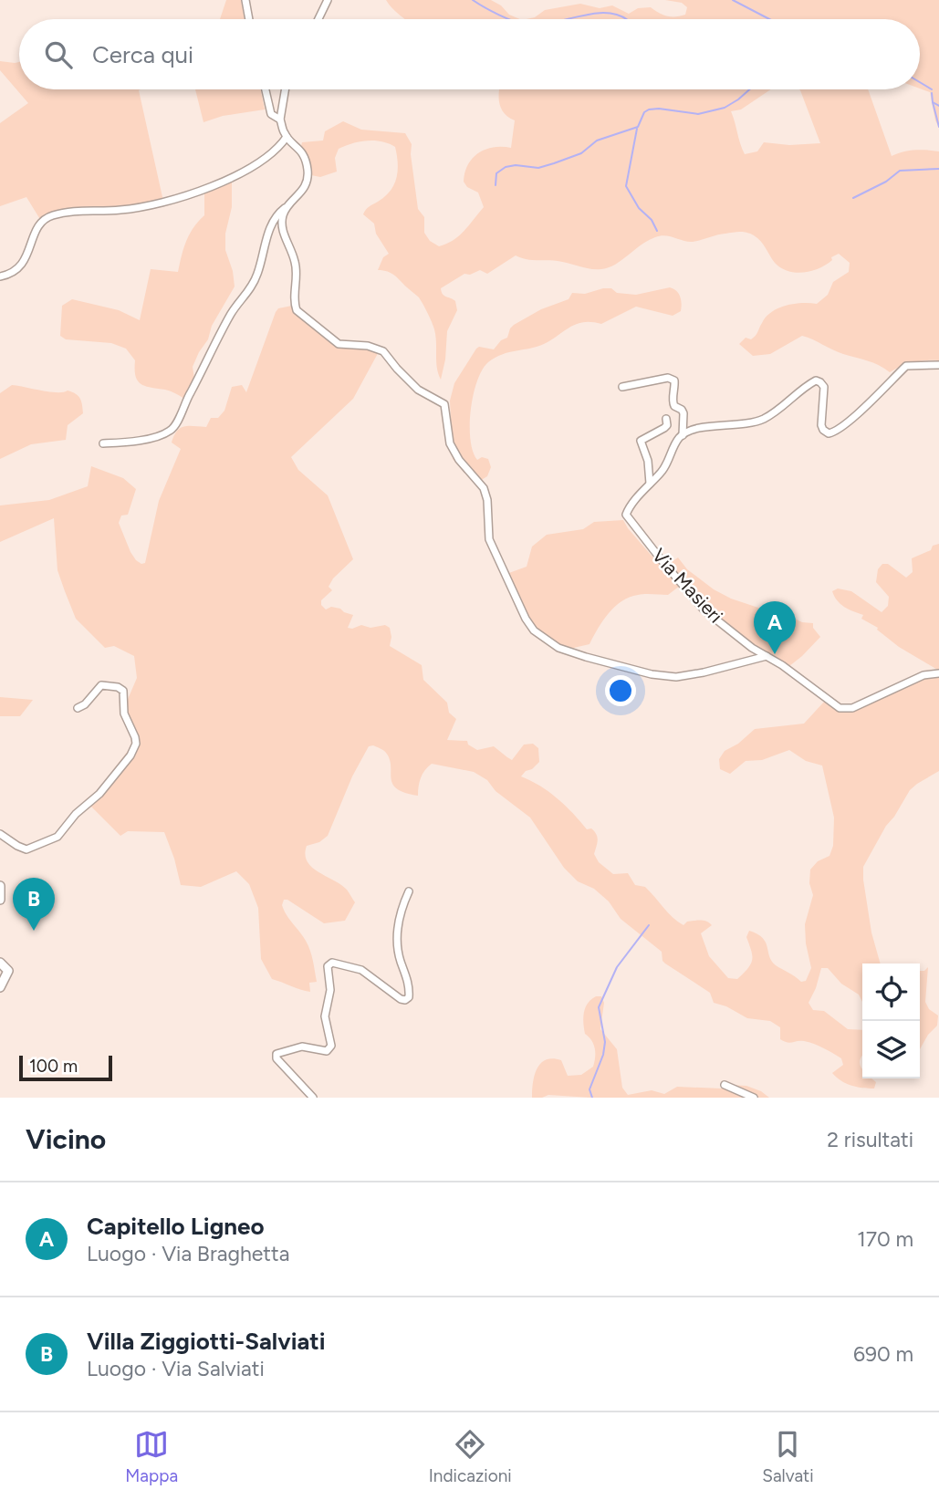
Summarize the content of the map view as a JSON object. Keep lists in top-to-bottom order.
{
  "streets": {
    "street": ["Via Masieri"]
  },
  "scale_bar": "100 m",
  "page": {
    "search": "Cerca qui",
    "pins": ["A", "B"],
    "scale": "100 m",
    "heading": ["Vicino", "2 risultati"],
    "list": [
      {
        "mark": "A",
        "name": "Capitello Ligneo",
        "note": "Luogo · Via Braghetta",
        "value": "170 m"
      },
      {
        "mark": "B",
        "name": "Villa Ziggiotti-Salviati",
        "note": "Luogo · Via Salviati",
        "value": "690 m"
      }
    ],
    "nav": ["Mappa", "Indicazioni", "Salvati"]
  }
}
